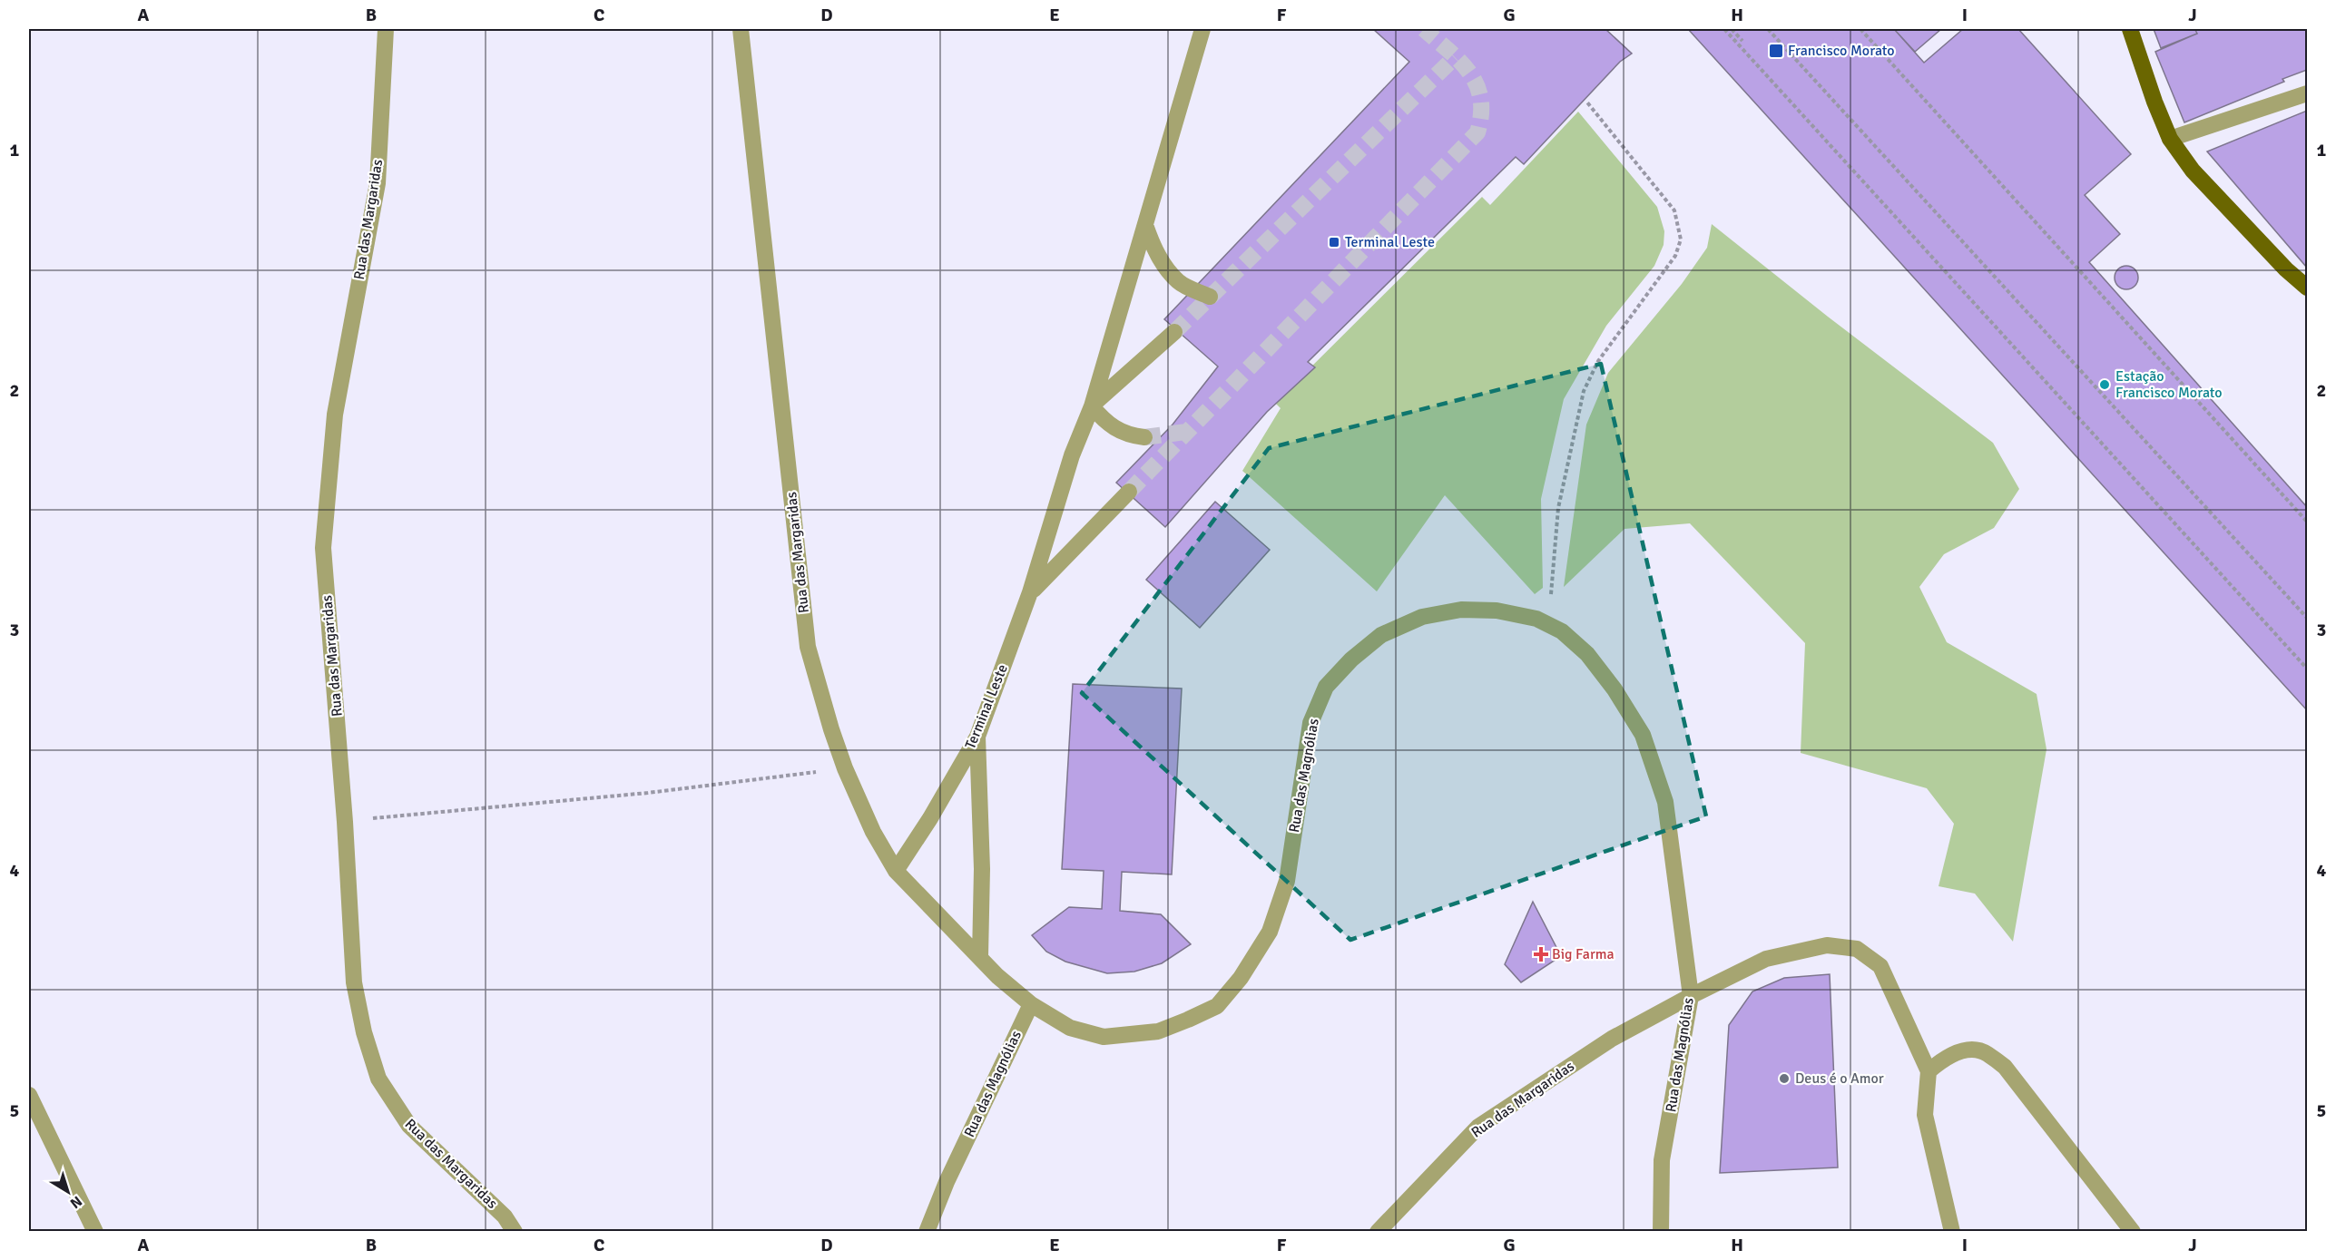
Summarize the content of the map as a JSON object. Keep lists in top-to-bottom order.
{
  "streets": {
    "street": ["Rua das Margaridas", "Terminal Leste", "Rua das Magnólias"]
  },
  "crossings": [
    ["Rua das Margaridas", "Terminal Leste"],
    ["Rua das Margaridas", "Rua das Magnólias"]
  ],
  "places": {
    "transit": ["Francisco Morato", "Terminal Leste"],
    "other": ["Estação Francisco Morato", "Deus é o Amor"],
    "health": ["Big Farma"]
  },
  "north": "bottom right",
  "grid": {
    "columns": [
      "A",
      "B",
      "C",
      "D",
      "E",
      "F",
      "G",
      "H",
      "I",
      "J"
    ],
    "rows": [
      "1",
      "2",
      "3",
      "4",
      "5"
    ]
  }
}
